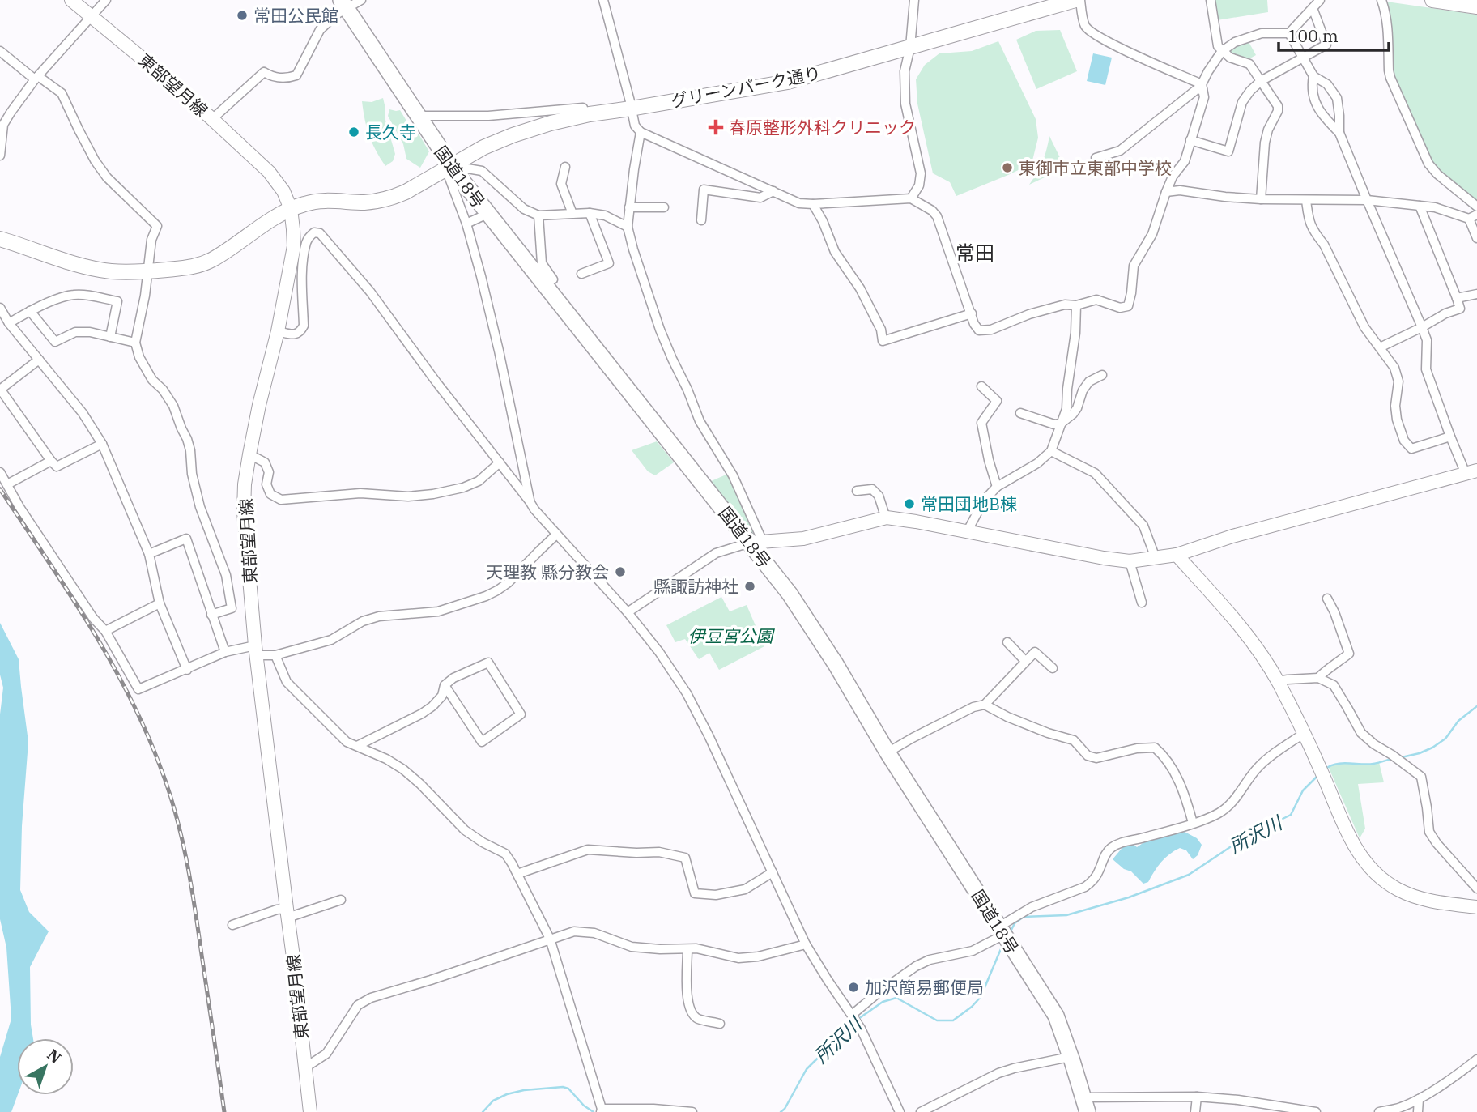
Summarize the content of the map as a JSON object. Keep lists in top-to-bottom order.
{
  "streets": {
    "highway": ["国道18号"],
    "main road": ["東部望月線", "グリーンパーク通り"]
  },
  "crossings": [
    ["東部望月線", "グリーンパーク通り"],
    ["グリーンパーク通り", "国道18号"]
  ],
  "districts": ["常田"],
  "water": ["所沢川"],
  "parks": ["伊豆宮公園"],
  "places": {
    "other": [
      "常田公民館",
      "長久寺",
      "東御市立東部中学校",
      "常田団地B棟",
      "天理教 縣分教会",
      "縣諏訪神社",
      "加沢簡易郵便局"
    ],
    "health": ["春原整形外科クリニック"]
  },
  "scale_bar": "100 m",
  "north": "top right"
}
